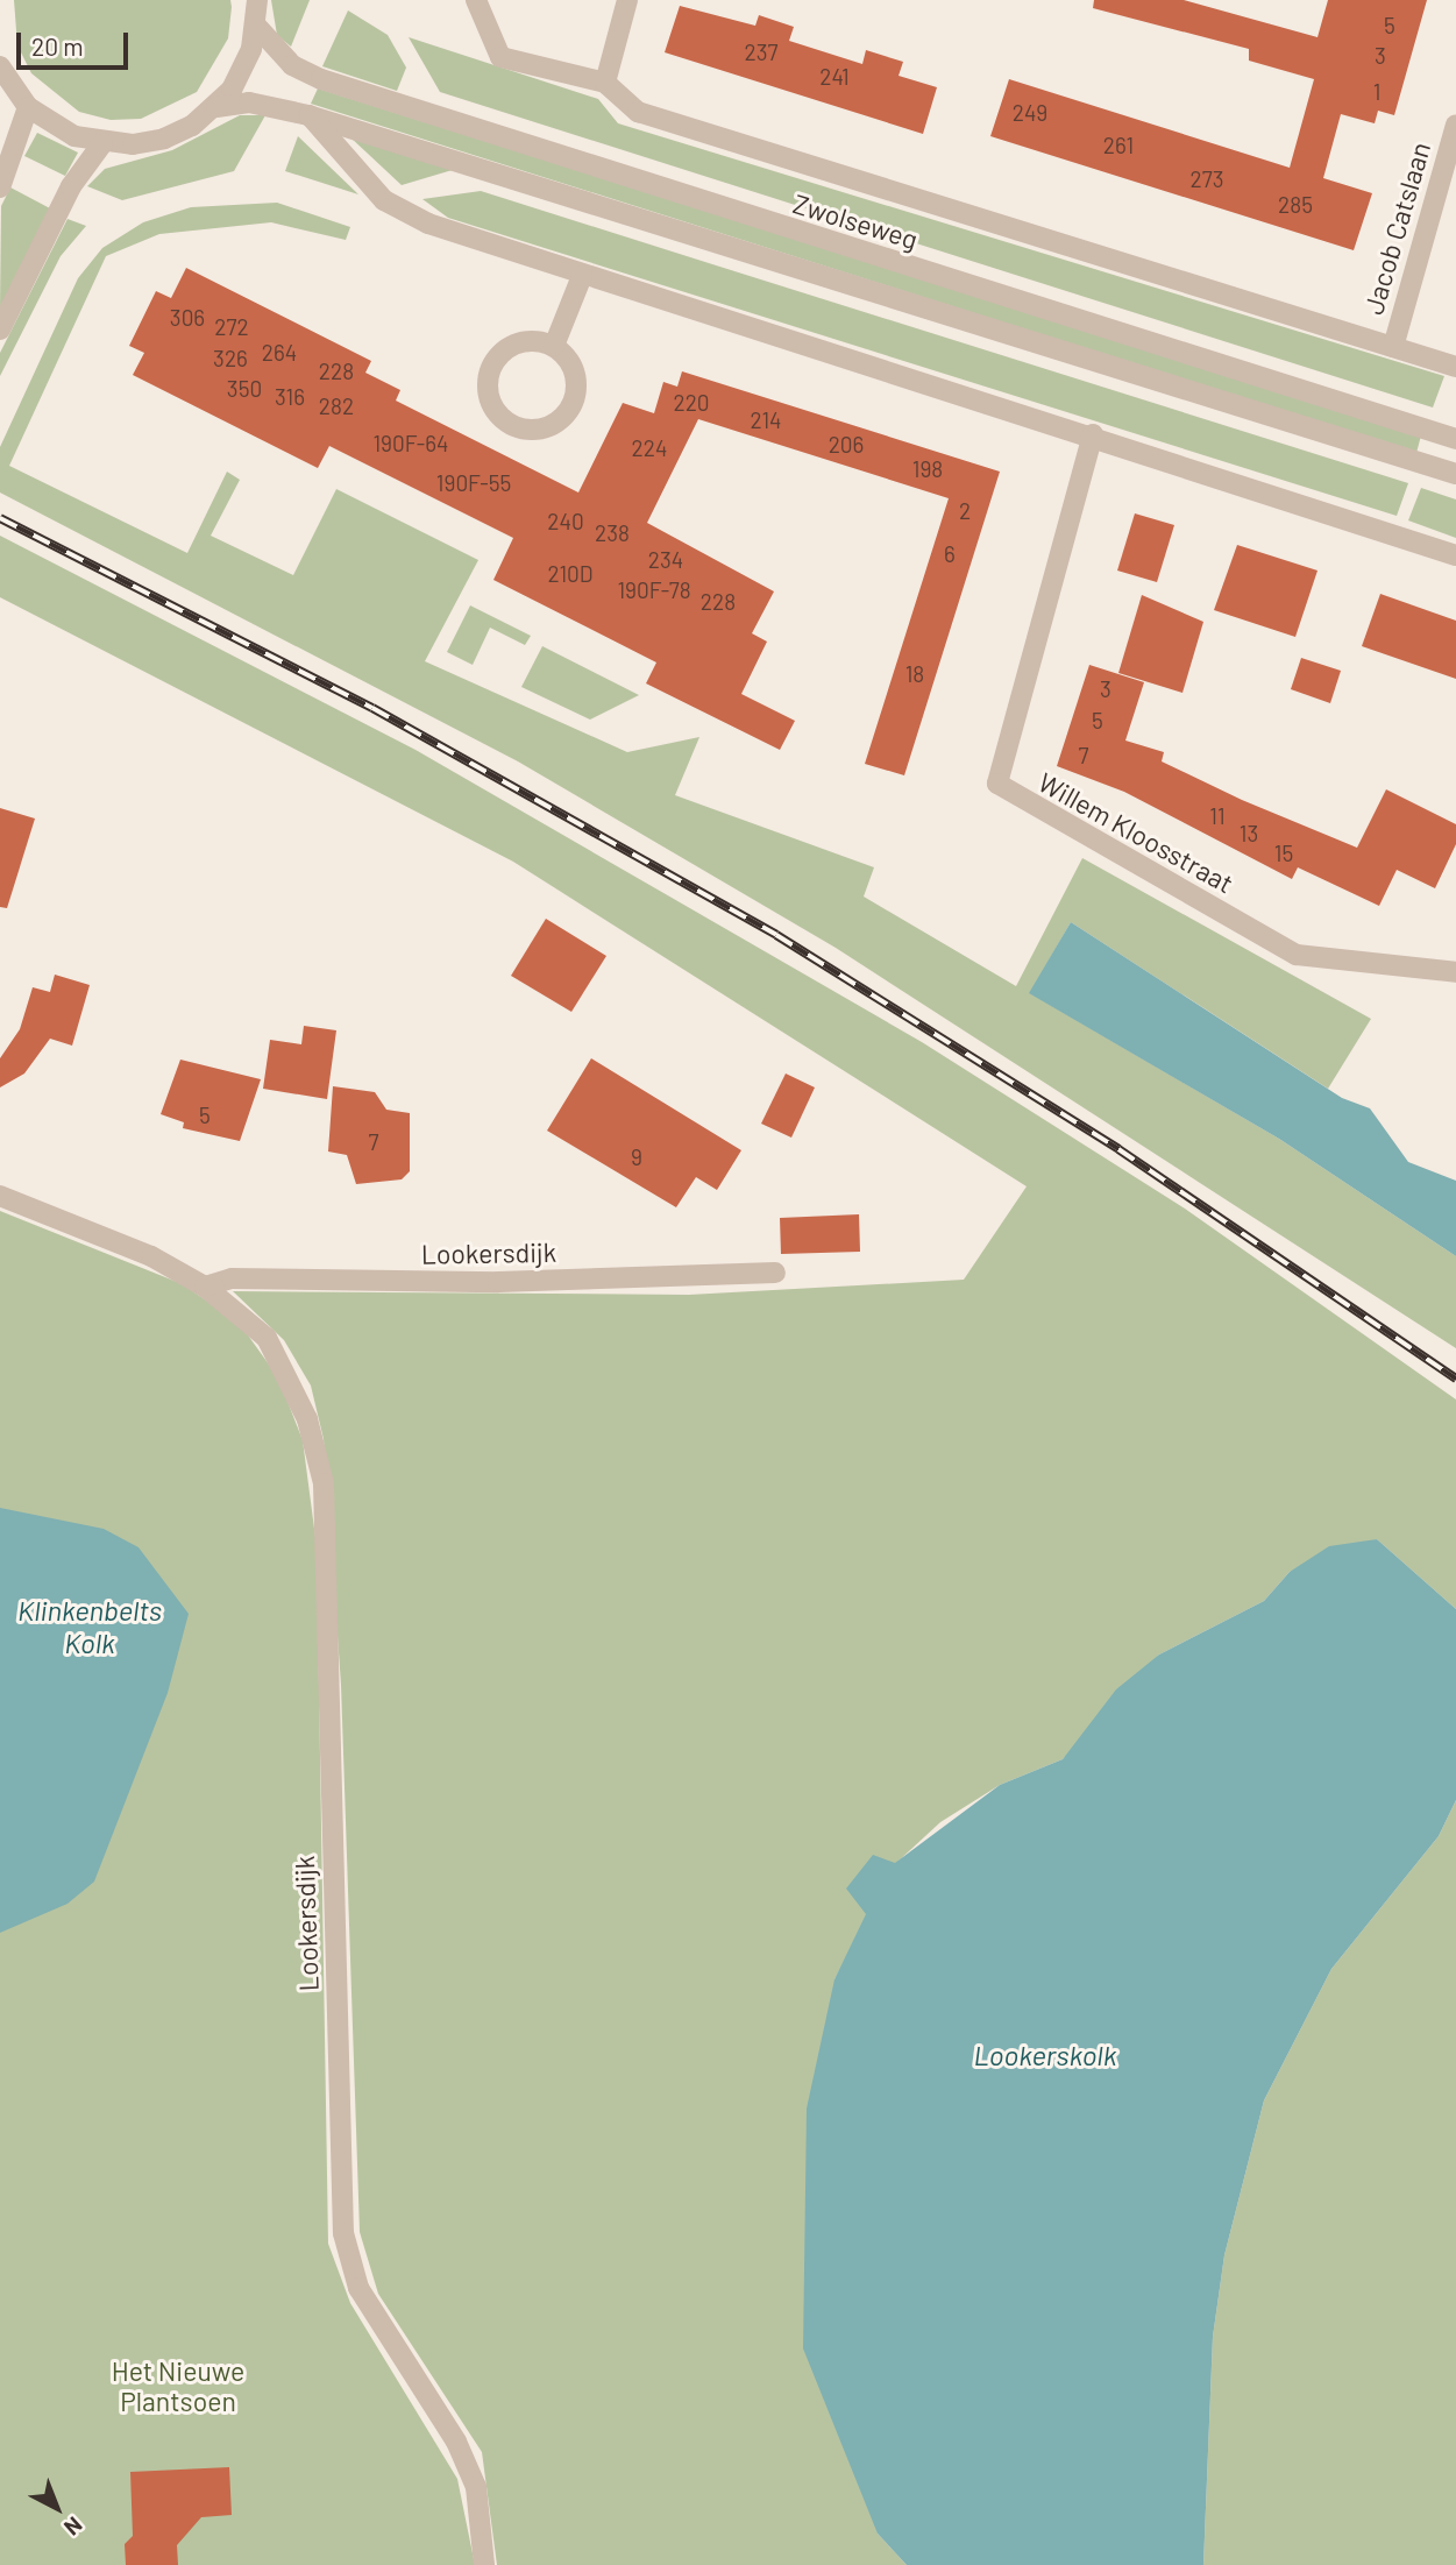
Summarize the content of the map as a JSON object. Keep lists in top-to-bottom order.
{
  "streets": {
    "street": [
      "Zwolseweg",
      "Jacob Catslaan",
      "Willem Kloosstraat",
      "Lookersdijk"
    ]
  },
  "crossings": [
    ["Zwolseweg", "Jacob Catslaan"]
  ],
  "water": ["Klinkenbelts Kolk", "Lookerskolk"],
  "parks": ["Het Nieuwe Plantsoen"],
  "house_numbers": [
    "5",
    "237",
    "3",
    "241",
    "1",
    "249",
    "261",
    "273",
    "285",
    "306",
    "272",
    "264",
    "326",
    "228",
    "350",
    "316",
    "220",
    "282",
    "214",
    "190F-64",
    "206",
    "224",
    "198",
    "190F-55",
    "2",
    "240",
    "238",
    "6",
    "234",
    "210D",
    "190F-78",
    "228",
    "18",
    "3",
    "5",
    "7",
    "11",
    "13",
    "15",
    "5",
    "7",
    "9"
  ],
  "scale_bar": "20 m",
  "north": "bottom right"
}
